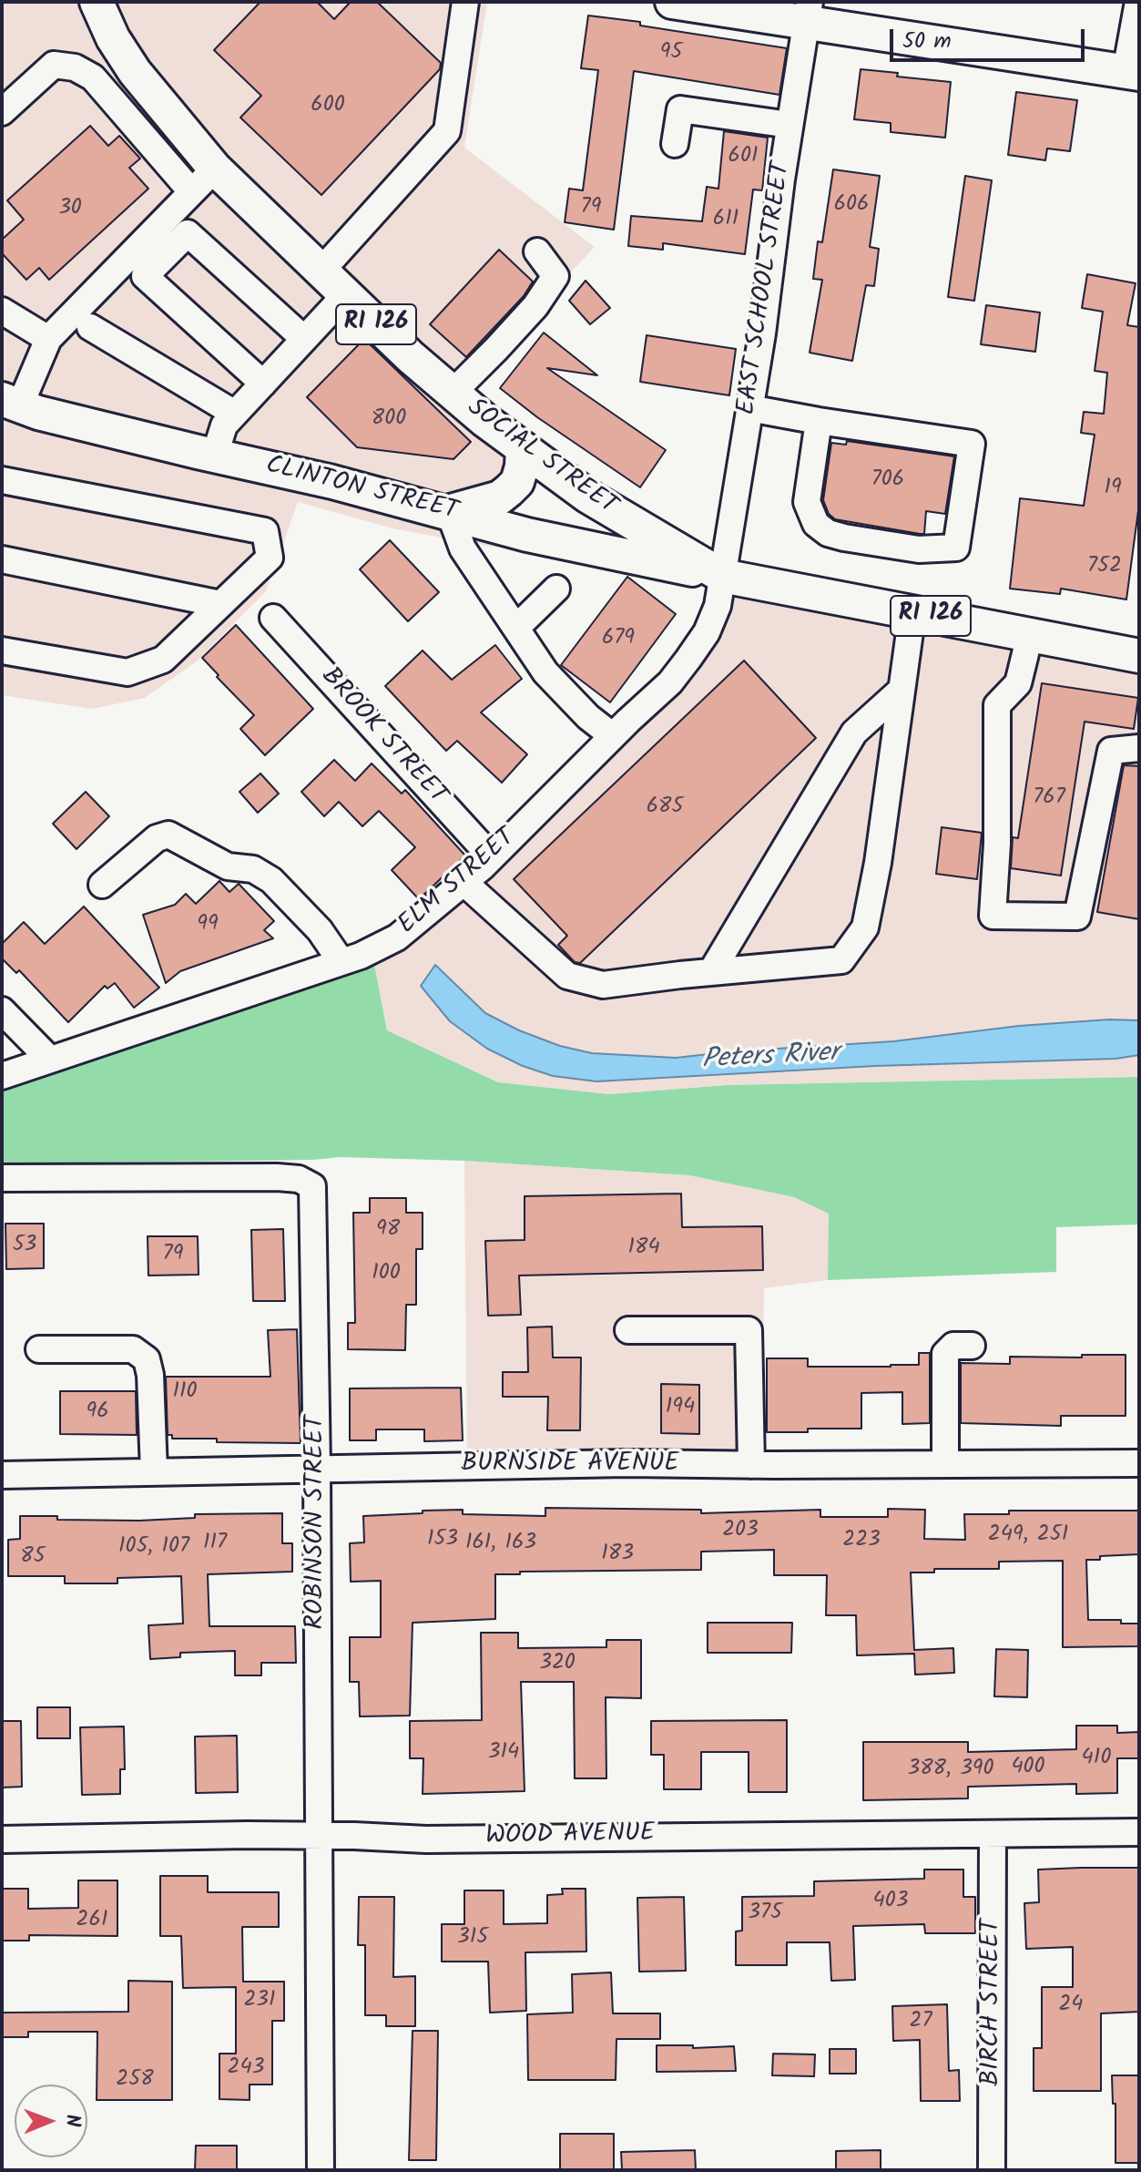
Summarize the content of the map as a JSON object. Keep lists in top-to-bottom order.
{
  "streets": {
    "main road": ["RI 126", "SOCIAL STREET", "CLINTON STREET"],
    "street": [
      "EAST SCHOOL STREET",
      "BROOK STREET",
      "ELM STREET",
      "BURNSIDE AVENUE",
      "ROBINSON STREET",
      "WOOD AVENUE",
      "BIRCH STREET"
    ]
  },
  "crossings": [
    ["EAST SCHOOL STREET", "SOCIAL STREET"],
    ["EAST SCHOOL STREET", "CLINTON STREET"],
    ["EAST SCHOOL STREET", "ELM STREET"],
    ["SOCIAL STREET", "CLINTON STREET"],
    ["SOCIAL STREET", "ELM STREET"],
    ["CLINTON STREET", "ELM STREET"],
    ["BROOK STREET", "ELM STREET"],
    ["BURNSIDE AVENUE", "ROBINSON STREET"],
    ["ROBINSON STREET", "WOOD AVENUE"],
    ["WOOD AVENUE", "BIRCH STREET"]
  ],
  "water": ["Peters River"],
  "house_numbers": [
    "95",
    "600",
    "601",
    "606",
    "79",
    "30",
    "611",
    "800",
    "706",
    "19",
    "752",
    "679",
    "767",
    "685",
    "99",
    "98",
    "53",
    "184",
    "79",
    "100",
    "110",
    "194",
    "96",
    "203",
    "249, 251",
    "153",
    "223",
    "117",
    "161, 163",
    "105, 107",
    "183",
    "85",
    "320",
    "314",
    "410",
    "400",
    "388, 390",
    "403",
    "375",
    "261",
    "315",
    "231",
    "24",
    "27",
    "243",
    "258"
  ],
  "scale_bar": "50 m",
  "north": "right"
}
